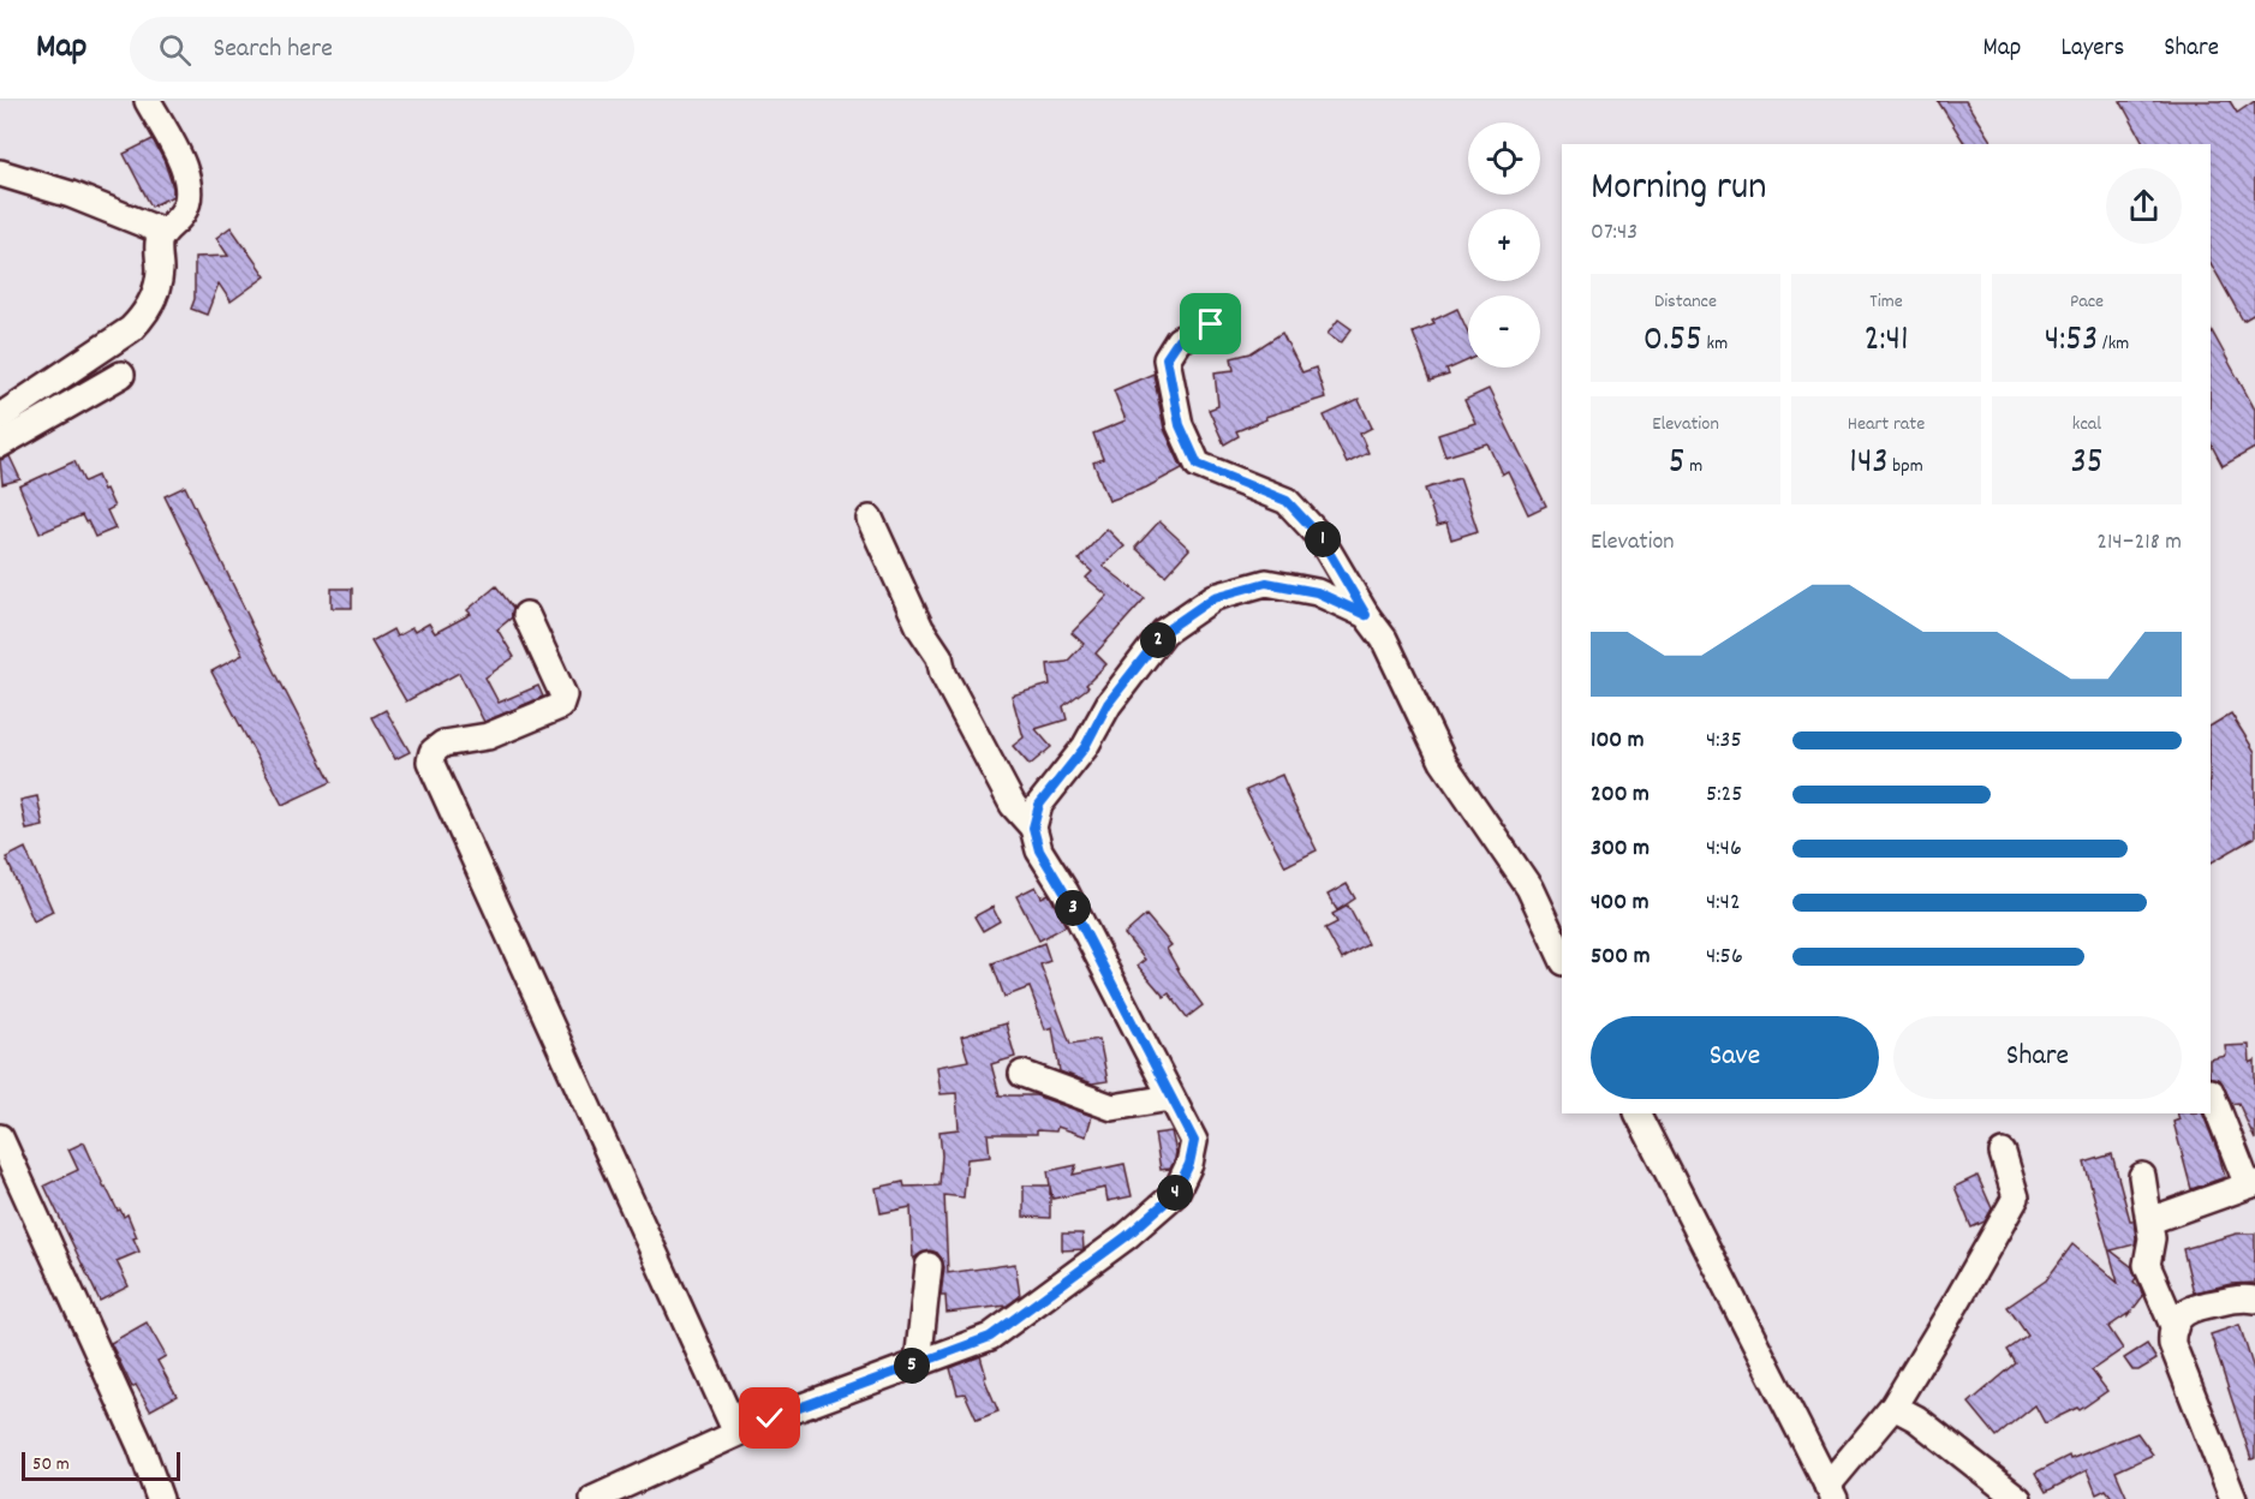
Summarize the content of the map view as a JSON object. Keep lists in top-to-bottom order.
{
  "scale_bar": "50 m",
  "page": {
    "header": "Map",
    "search": "Search here",
    "nav": ["Map", "Layers", "Share"],
    "map_buttons": ["+", "−"],
    "heading": ["Morning run", "07:43"],
    "stats": [
      ["Distance", "0.55 km"],
      ["Time", "2:41"],
      ["Pace", "4:53 /km"],
      ["Elevation", "5 m"],
      ["Heart rate", "143 bpm"],
      ["kcal", "35"]
    ],
    "chart": ["Elevation", "214–218 m"],
    "pins": [
      "1",
      "2",
      "3",
      "4",
      "5"
    ],
    "list": [
      {
        "name": "100 m",
        "note": "4:35"
      },
      {
        "name": "200 m",
        "note": "5:25"
      },
      {
        "name": "300 m",
        "note": "4:46"
      },
      {
        "name": "400 m",
        "note": "4:42"
      },
      {
        "name": "500 m",
        "note": "4:56"
      }
    ],
    "buttons": ["Save", "Share"],
    "scale": "50 m"
  }
}
